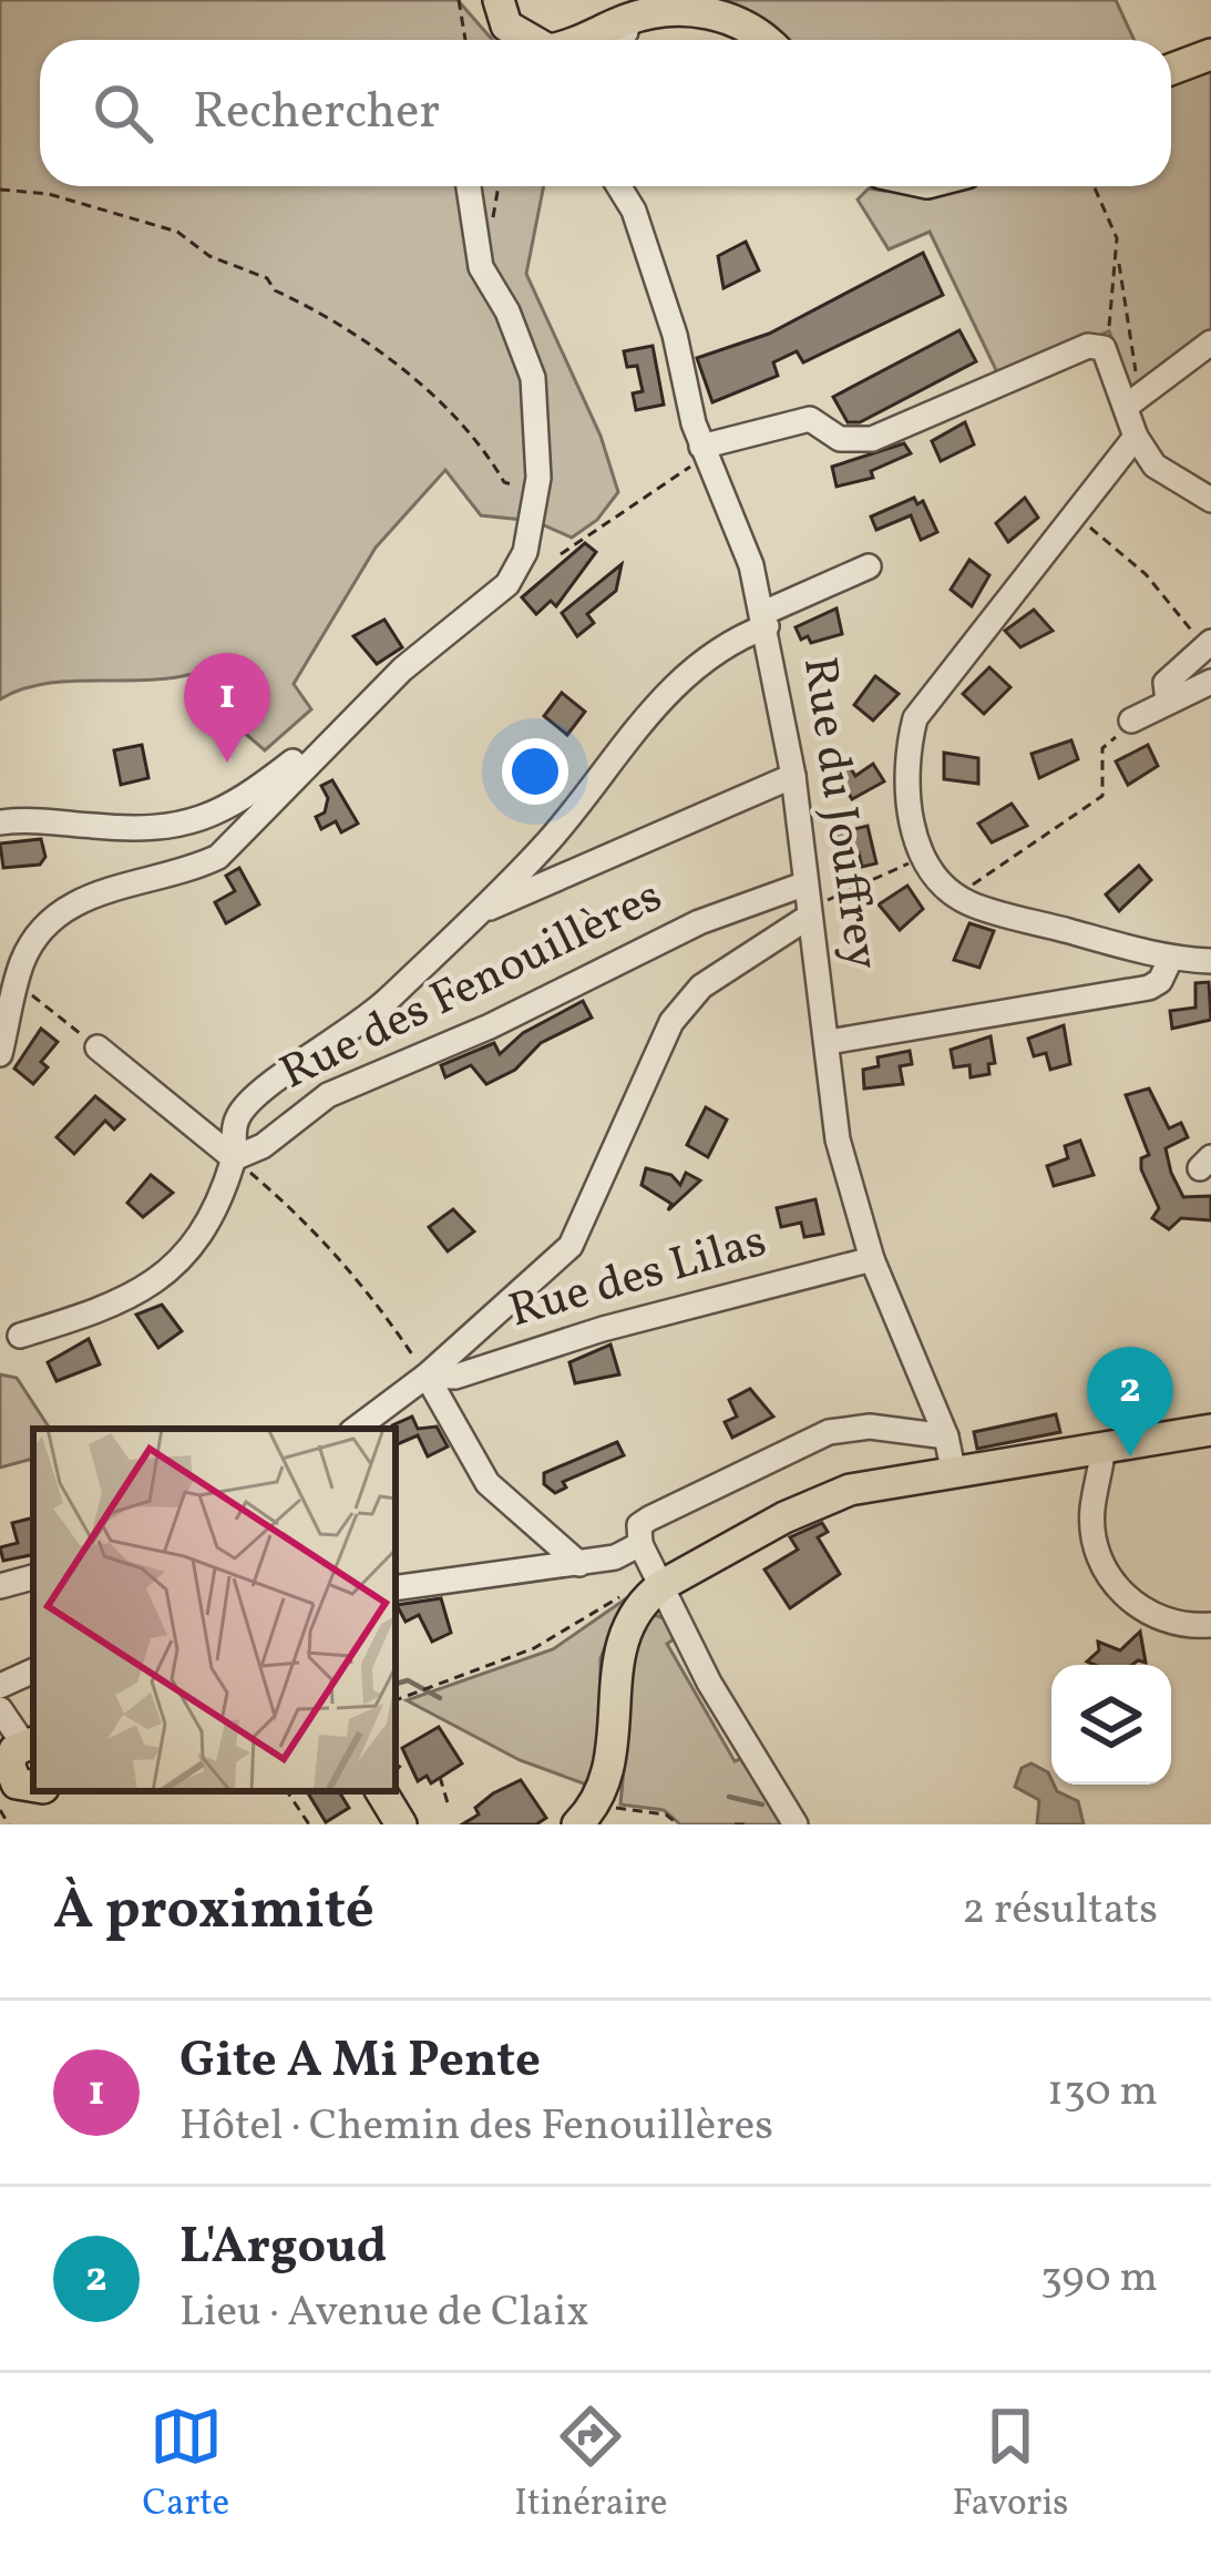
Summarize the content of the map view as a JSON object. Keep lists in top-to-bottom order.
{
  "streets": {
    "street": ["Rue du Jouffrey", "Rue des Fenouillères", "Rue des Lilas"]
  },
  "crossings": [
    ["Rue du Jouffrey", "Rue des Fenouillères"],
    ["Rue du Jouffrey", "Rue des Lilas"]
  ],
  "page": {
    "search": "Rechercher",
    "pins": ["1", "2"],
    "heading": ["À proximité", "2 résultats"],
    "list": [
      {
        "mark": "1",
        "name": "Gite A Mi Pente",
        "note": "Hôtel · Chemin des Fenouillères",
        "value": "130 m"
      },
      {
        "mark": "2",
        "name": "L'Argoud",
        "note": "Lieu · Avenue de Claix",
        "value": "390 m"
      }
    ],
    "nav": ["Carte", "Itinéraire", "Favoris"]
  }
}
